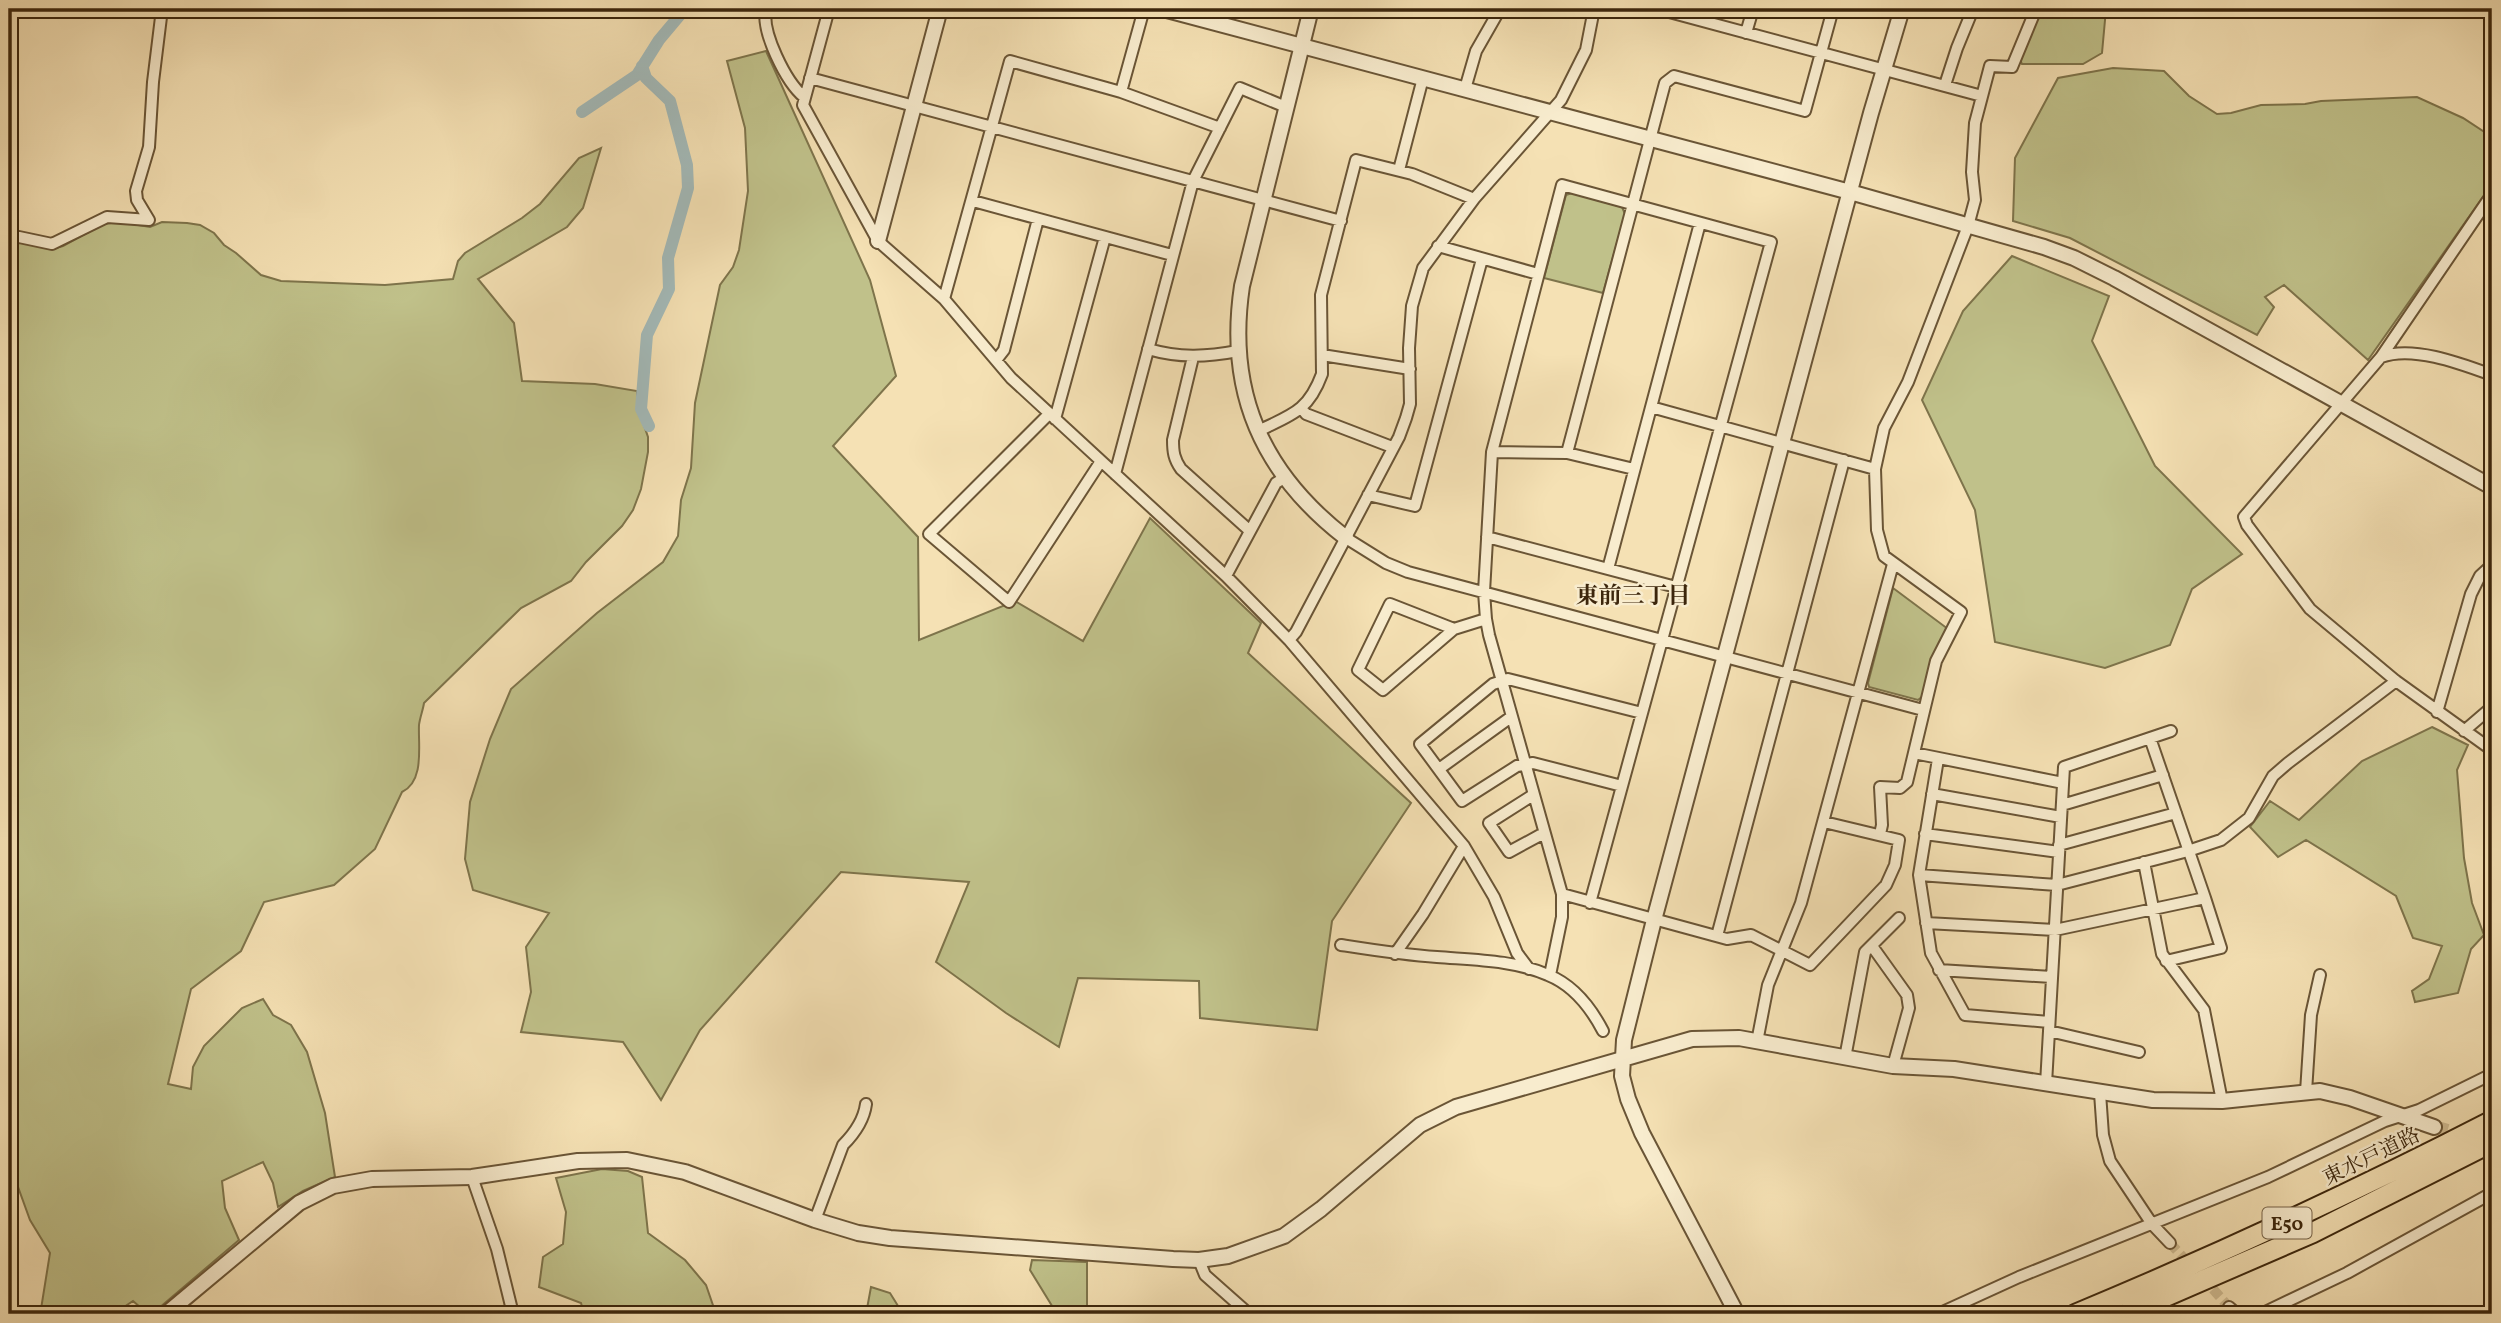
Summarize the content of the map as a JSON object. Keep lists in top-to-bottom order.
{
  "streets": {
    "highway": ["東水戸道路", "E50"]
  },
  "districts": ["東前三丁目"]
}
